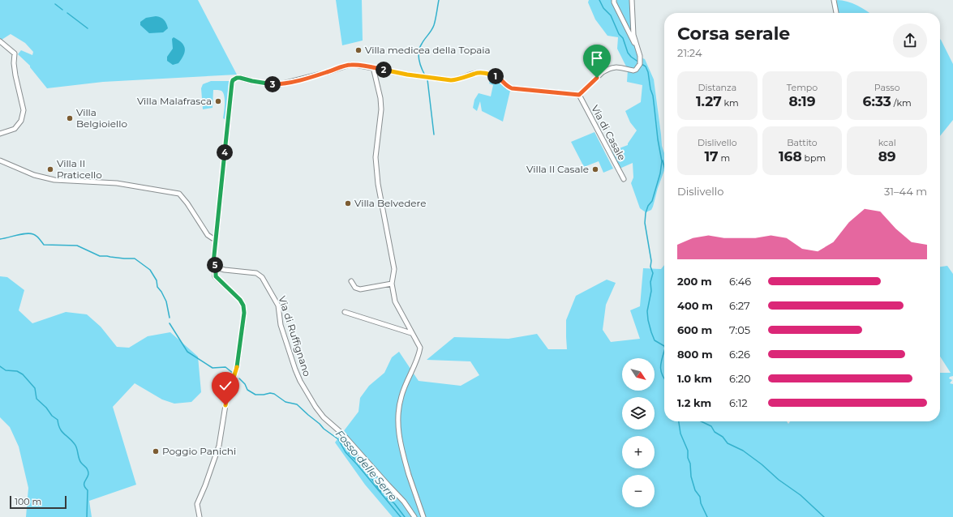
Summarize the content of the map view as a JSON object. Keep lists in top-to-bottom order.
{
  "streets": {
    "street": ["Via di Casale", "Via di Ruffignano"]
  },
  "water": ["Fosso delle Serre"],
  "places": [
    "Villa medicea della Topaia",
    "Villa Malafrasca",
    "Villa Belgioiello",
    "Villa Il Praticello",
    "Villa Il Casale",
    "Villa Belvedere",
    "Poggio Panichi"
  ],
  "scale_bar": "100 m",
  "north": "bottom right",
  "page": {
    "heading": ["Corsa serale", "21:24"],
    "pins": [
      "2",
      "1",
      "3",
      "4",
      "5"
    ],
    "stats": [
      ["Distanza", "1.27 km"],
      ["Tempo", "8:19"],
      ["Passo", "6:33 /km"],
      ["Dislivello", "17 m"],
      ["Battito", "168 bpm"],
      ["kcal", "89"]
    ],
    "chart": ["Dislivello", "31–44 m"],
    "list": [
      {
        "name": "200 m",
        "note": "6:46"
      },
      {
        "name": "400 m",
        "note": "6:27"
      },
      {
        "name": "600 m",
        "note": "7:05"
      },
      {
        "name": "800 m",
        "note": "6:26"
      },
      {
        "name": "1.0 km",
        "note": "6:20"
      },
      {
        "name": "1.2 km",
        "note": "6:12"
      }
    ],
    "map_buttons": ["+", "−"],
    "scale": "100 m"
  }
}
